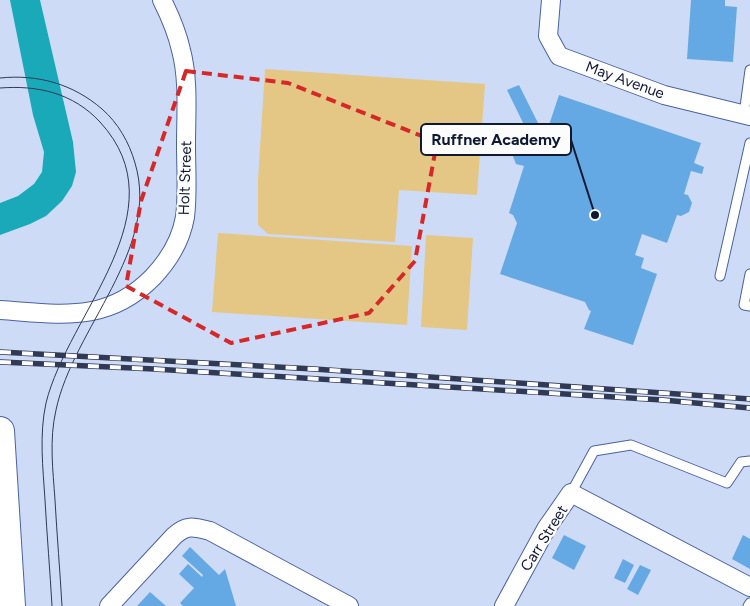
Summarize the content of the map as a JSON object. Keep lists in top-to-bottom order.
{
  "streets": {
    "street": ["May Avenue", "Holt Street", "Carr Street"]
  },
  "places": ["Ruffner Academy"]
}
